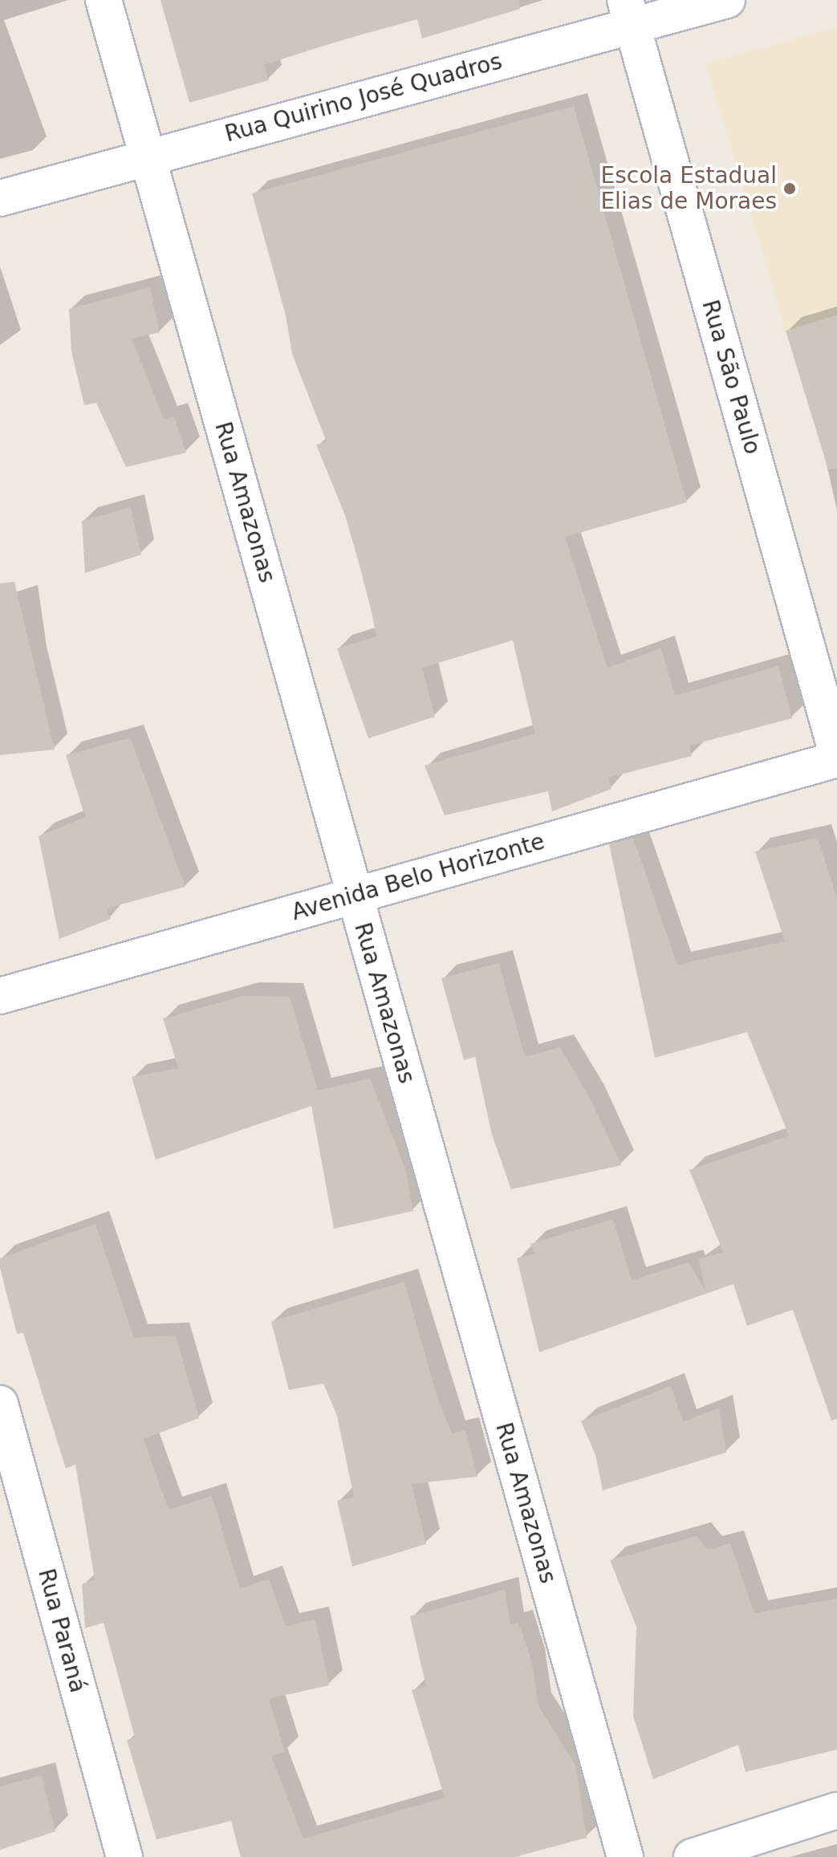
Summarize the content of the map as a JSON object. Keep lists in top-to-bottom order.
{
  "streets": {
    "street": [
      "Rua Quirino José Quadros",
      "Rua São Paulo",
      "Rua Amazonas",
      "Avenida Belo Horizonte",
      "Rua Paraná"
    ]
  },
  "crossings": [
    ["Rua Quirino José Quadros", "Rua São Paulo"],
    ["Rua Quirino José Quadros", "Rua Amazonas"],
    ["Rua Amazonas", "Avenida Belo Horizonte"]
  ],
  "places": ["Escola Estadual Elias de Moraes"]
}
